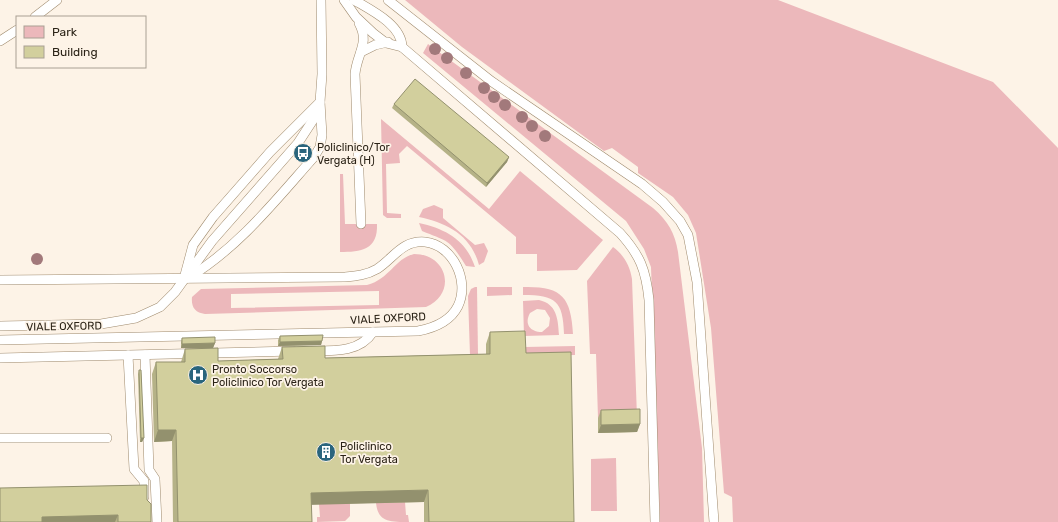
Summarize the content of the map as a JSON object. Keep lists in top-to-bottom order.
{
  "streets": {
    "lane": ["VIALE OXFORD"]
  },
  "places": {
    "bus stop": ["Policlinico/Tor Vergata (H)"],
    "hospital": ["Pronto Soccorso Policlinico Tor Vergata"],
    "building": ["Policlinico Tor Vergata"]
  },
  "legend": ["Park", "Building"]
}
